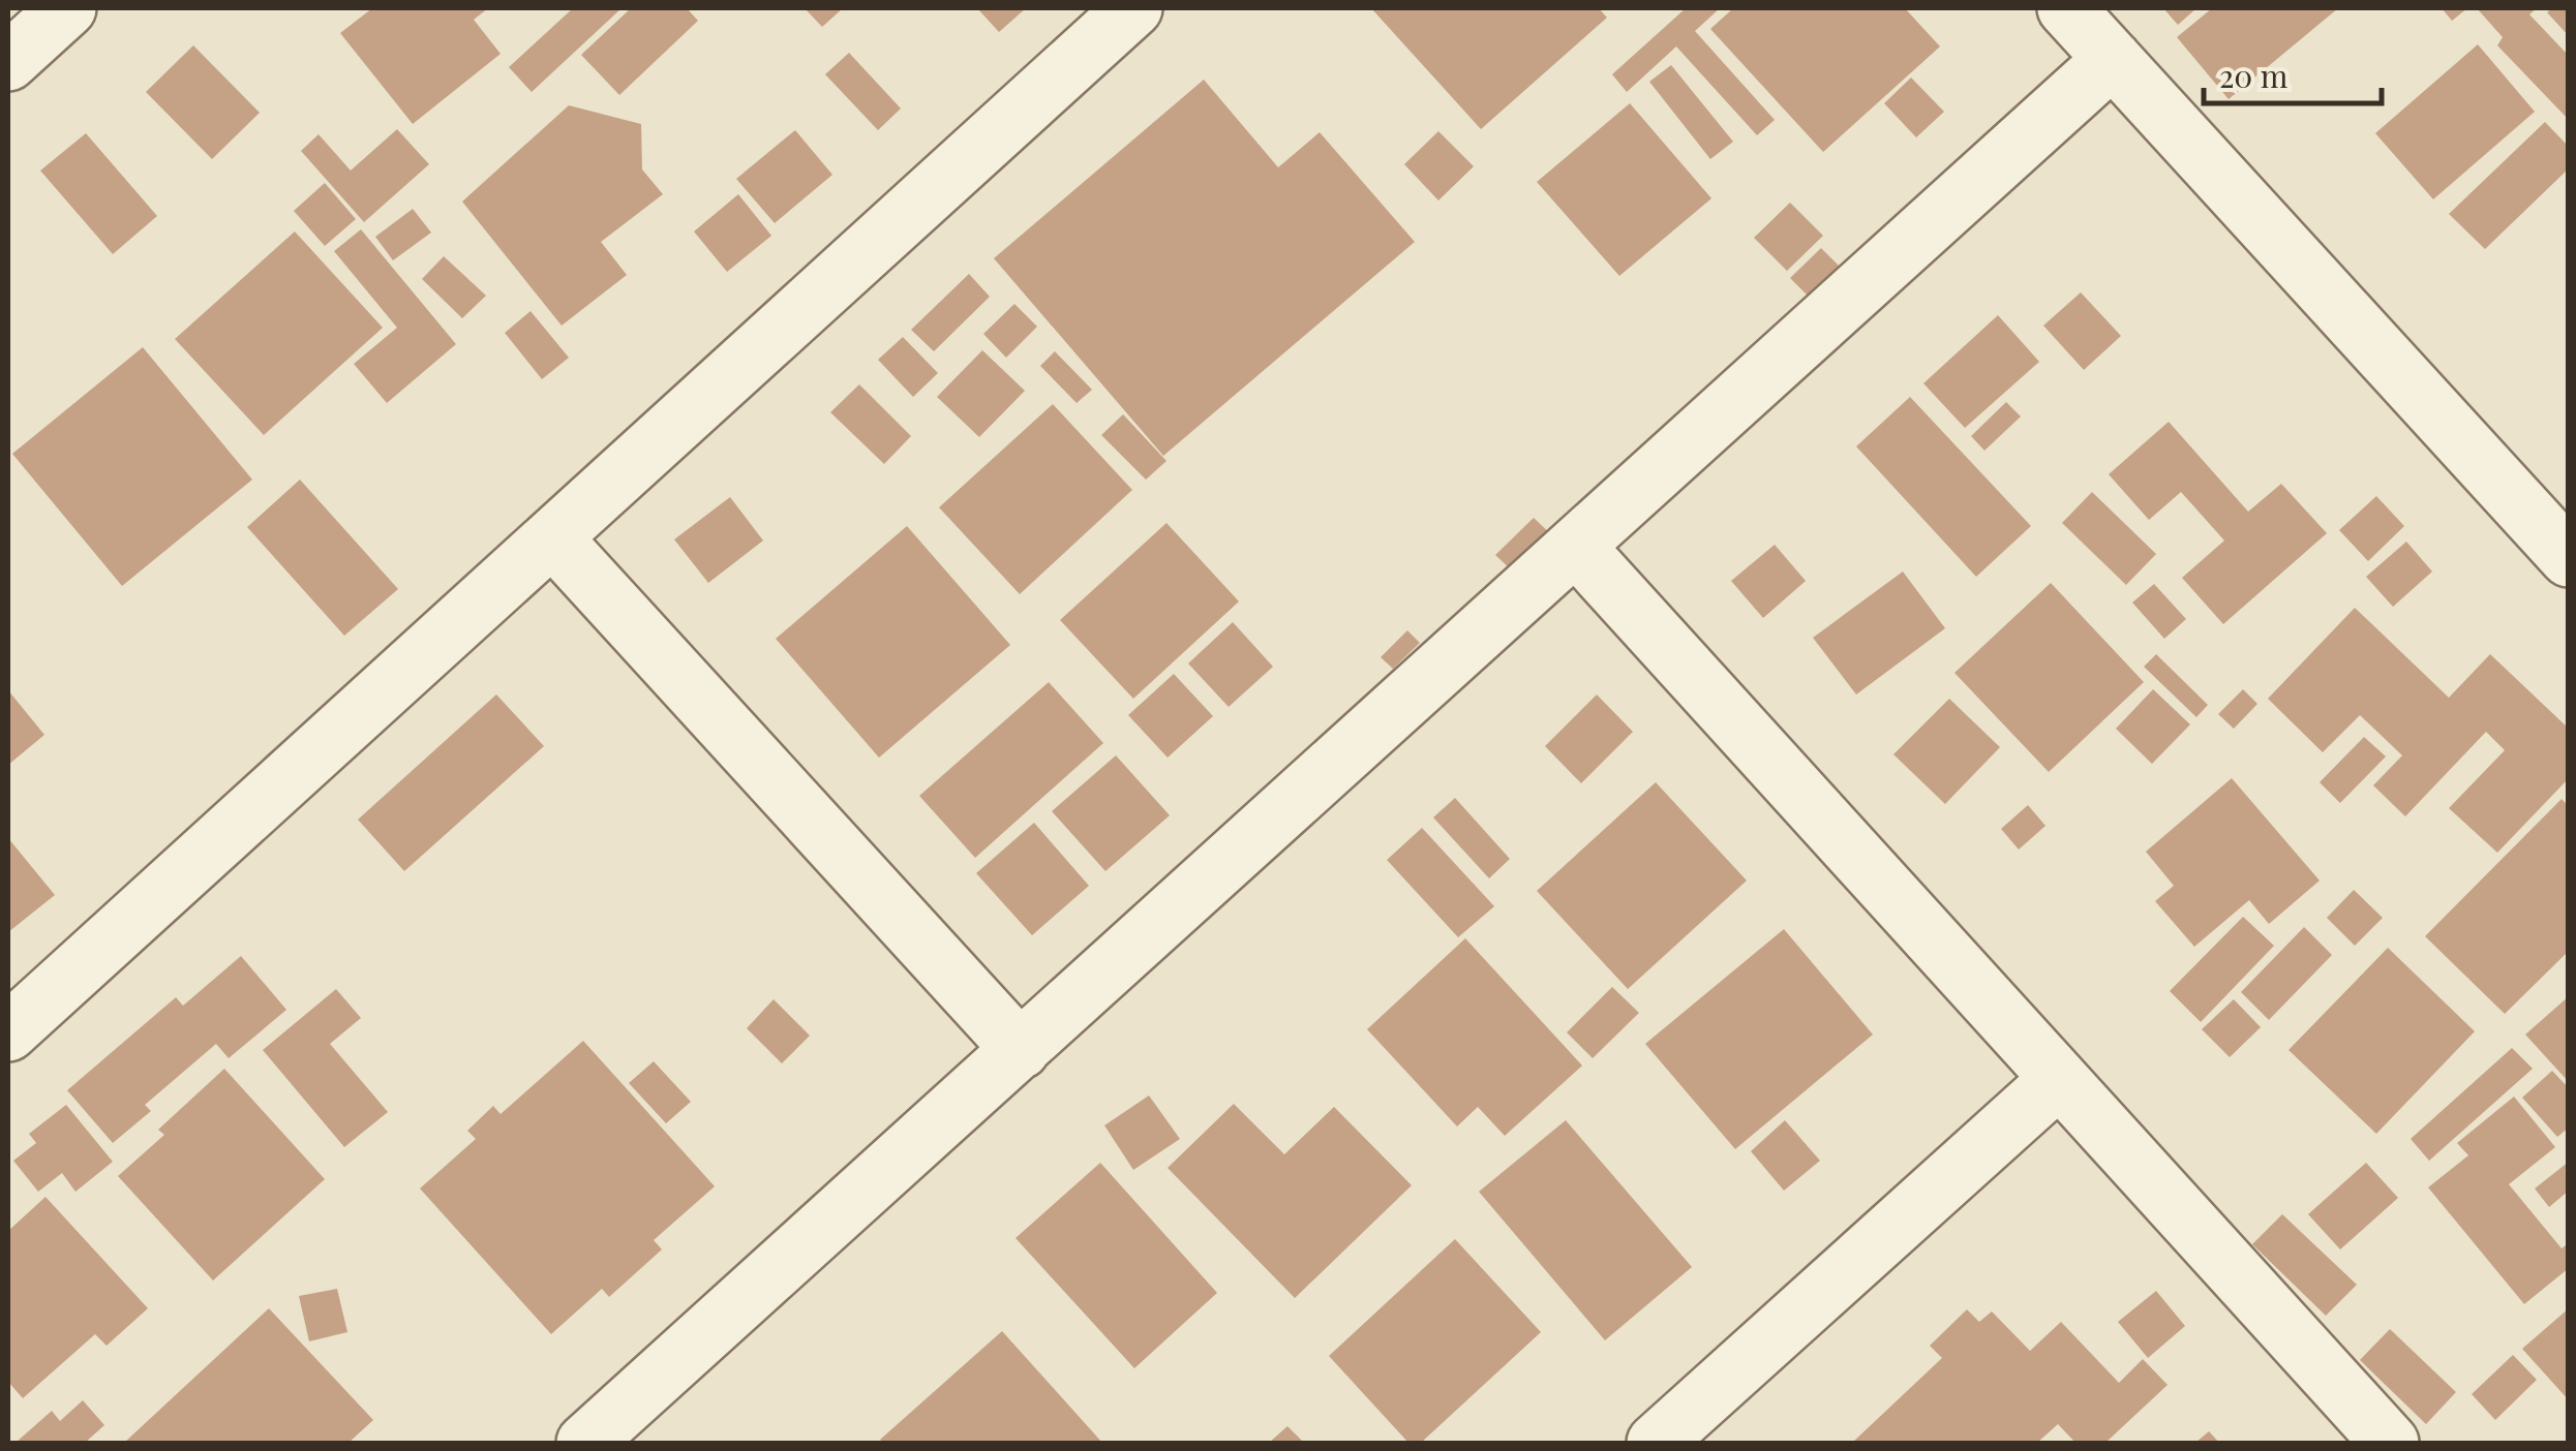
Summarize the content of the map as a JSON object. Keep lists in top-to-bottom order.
{
  "scale_bar": "20 m"
}
